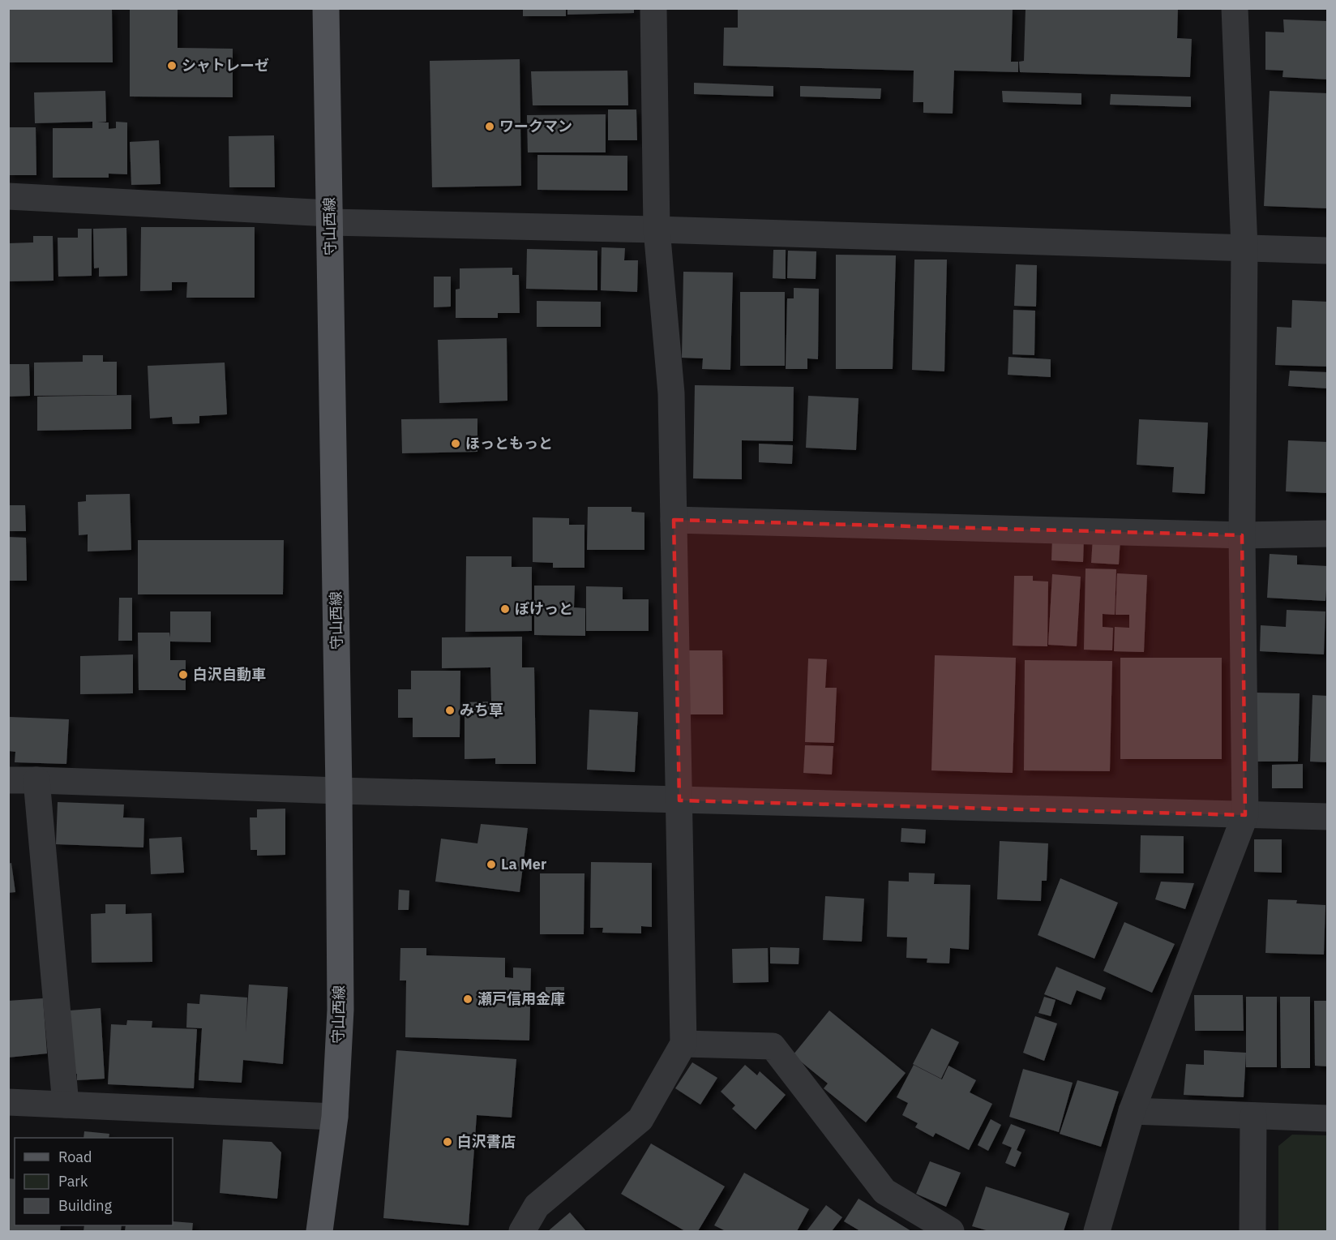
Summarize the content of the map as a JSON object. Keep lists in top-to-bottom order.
{
  "streets": {
    "main road": ["守山西線"]
  },
  "places": [
    "シャトレーゼ",
    "ワークマン",
    "ほっともっと",
    "ぽけっと",
    "白沢自動車",
    "みち草",
    "La Mer",
    "瀬戸信用金庫",
    "白沢書店"
  ],
  "legend": ["Road", "Park", "Building"]
}
